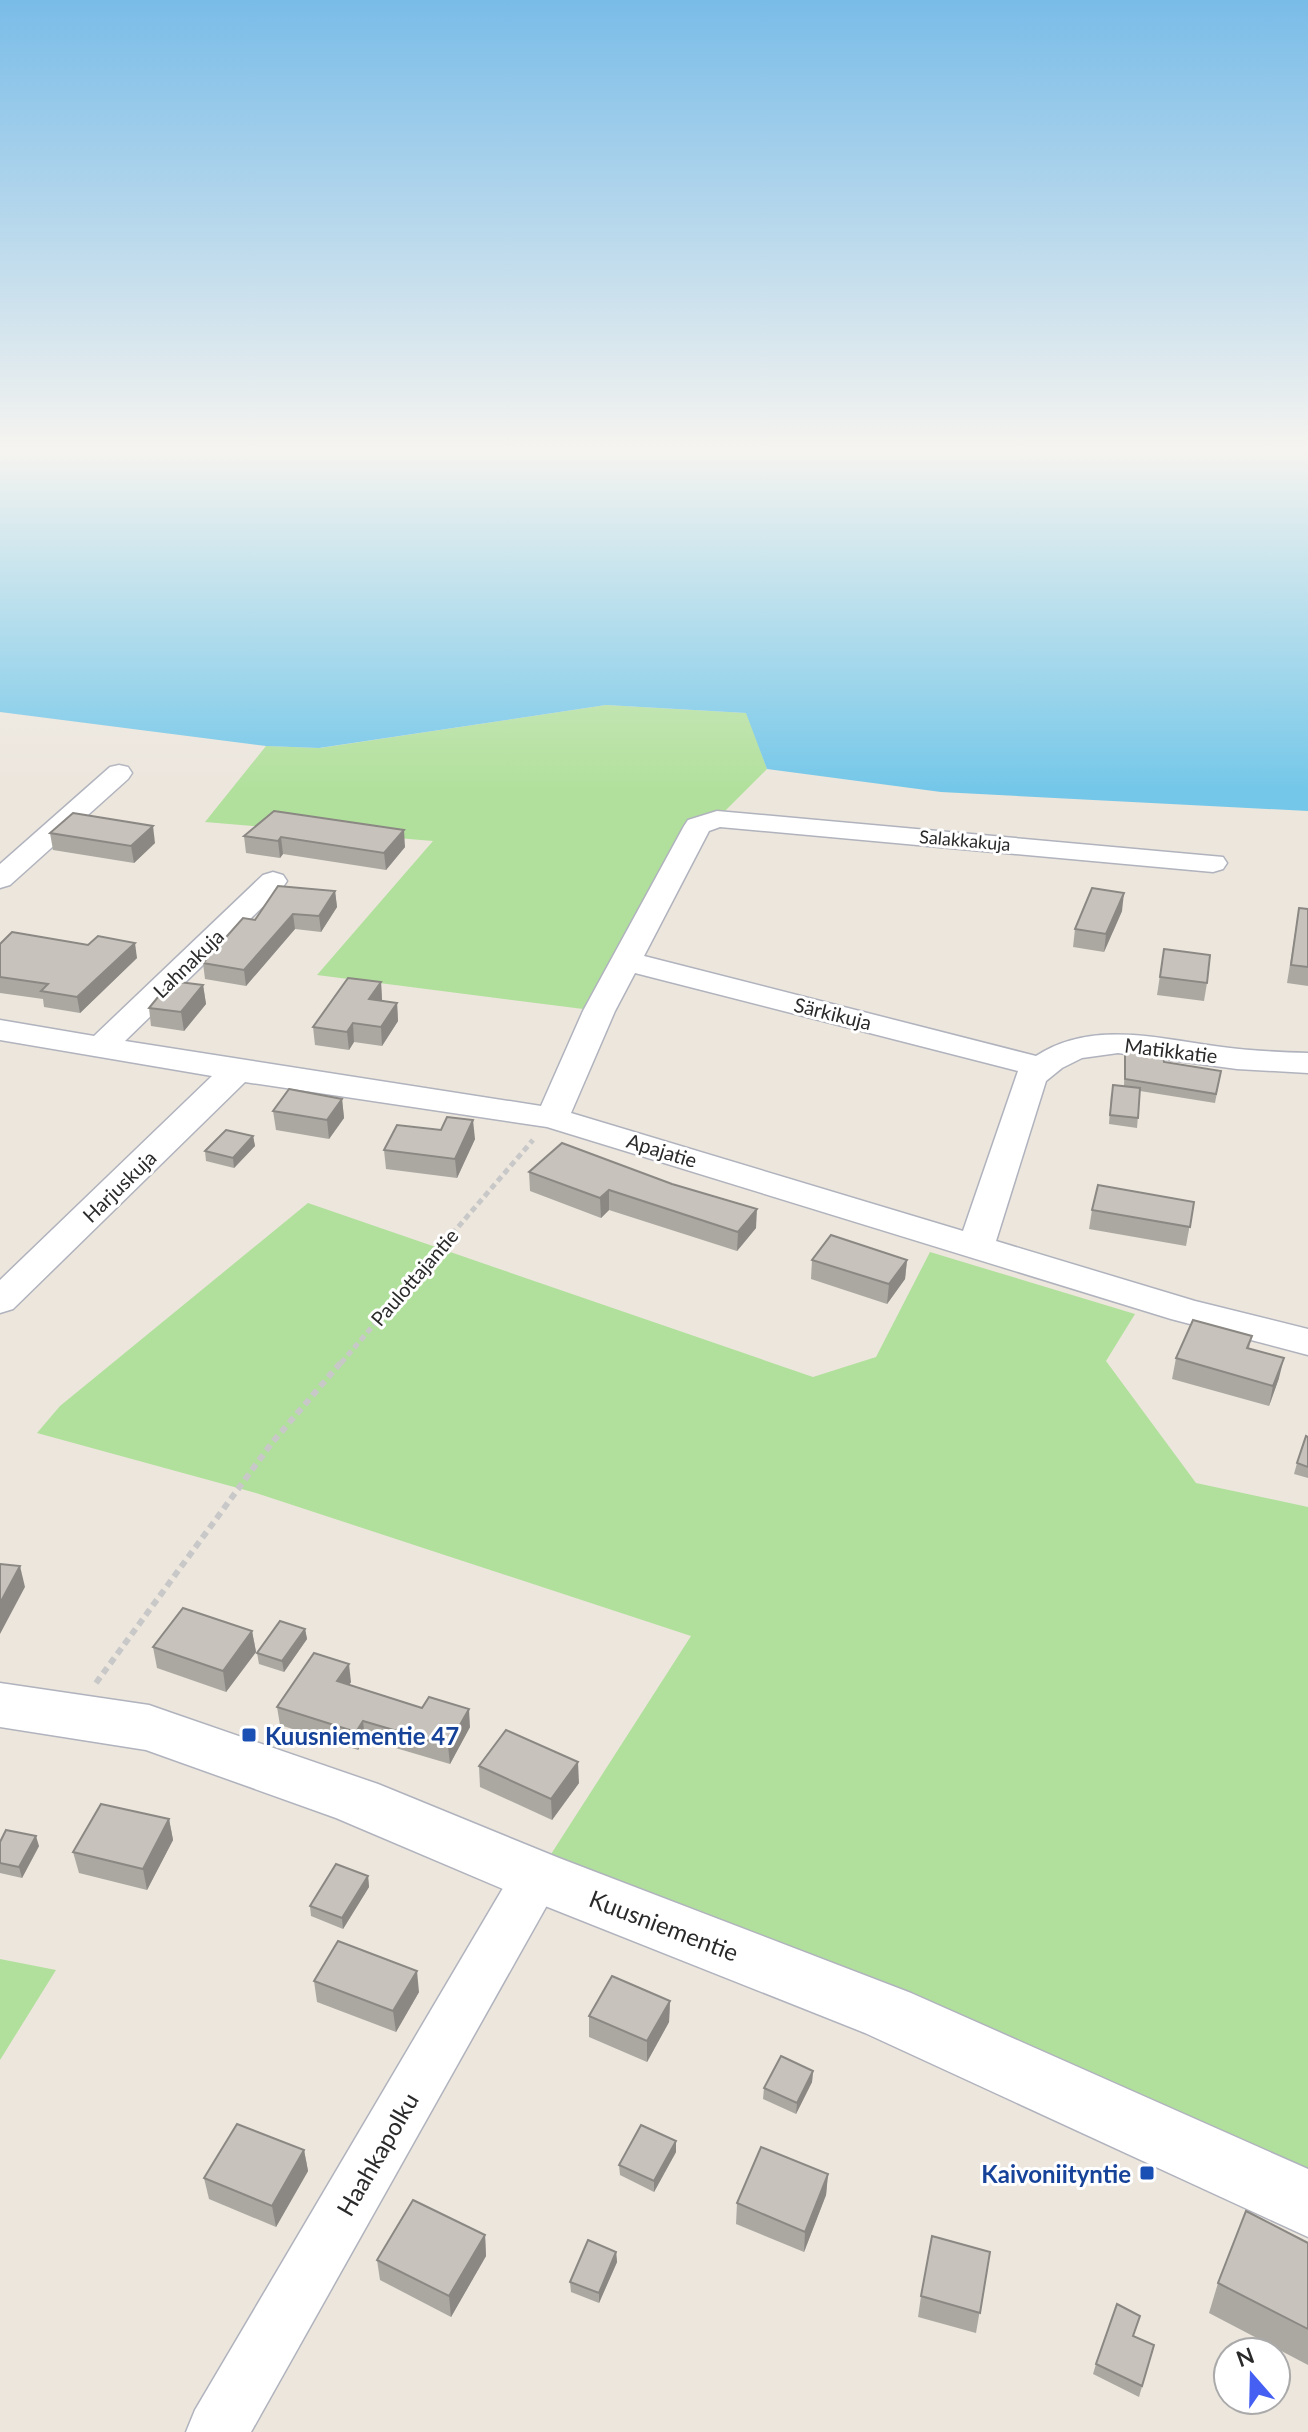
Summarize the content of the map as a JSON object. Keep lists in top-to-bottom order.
{
  "streets": {
    "street": [
      "Salakkakuja",
      "Lahnakuja",
      "Särkikuja",
      "Matikkatie",
      "Apajatie",
      "Harjuskuja",
      "Kuusniementie",
      "Haahkapolku"
    ],
    "path": ["Paulottajantie"]
  },
  "crossings": [
    ["Salakkakuja", "Särkikuja"],
    ["Lahnakuja", "Apajatie"],
    ["Särkikuja", "Matikkatie"],
    ["Apajatie", "Harjuskuja"],
    ["Apajatie", "Paulottajantie"],
    ["Paulottajantie", "Kuusniementie"],
    ["Kuusniementie", "Haahkapolku"]
  ],
  "places": {
    "transit": ["Kuusniementie 47", "Kaivoniityntie"]
  },
  "north": "top"
}
